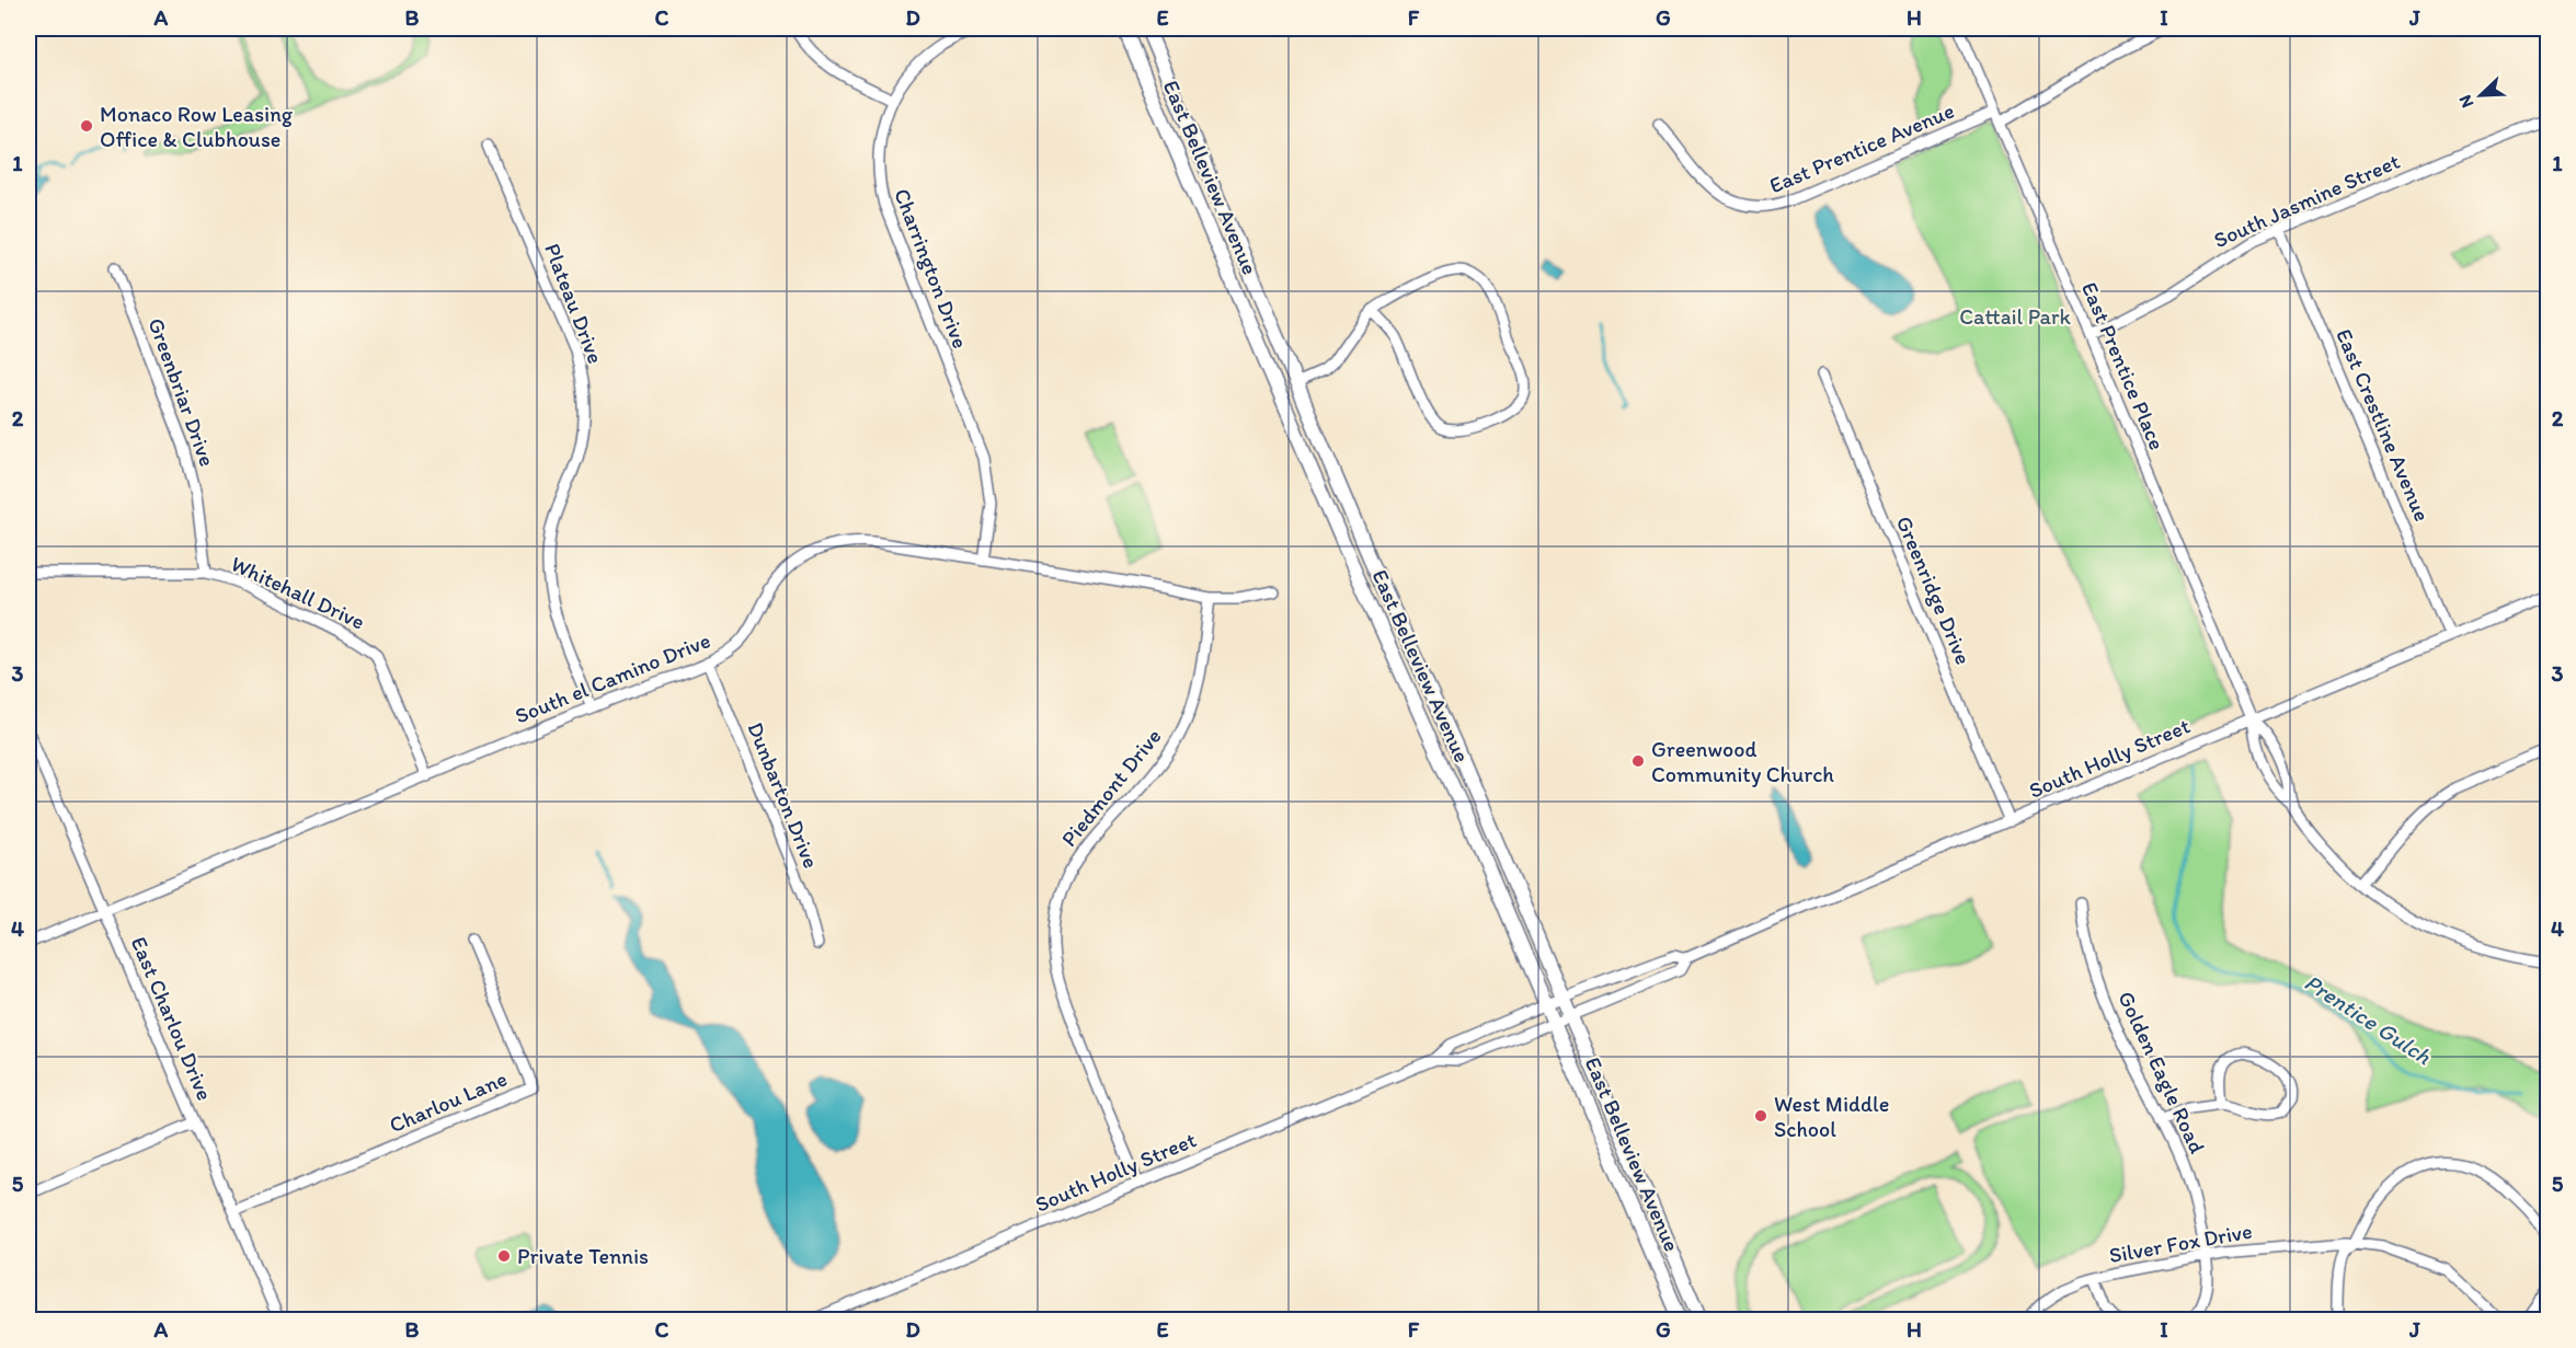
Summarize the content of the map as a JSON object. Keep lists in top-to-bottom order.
{
  "streets": {
    "main road": ["East Belleview Avenue"],
    "street": [
      "East Prentice Avenue",
      "South Jasmine Street",
      "Charrington Drive",
      "Plateau Drive",
      "East Prentice Place",
      "Greenbriar Drive",
      "East Crestline Avenue",
      "Greenridge Drive",
      "Whitehall Drive",
      "South el Camino Drive",
      "South Holly Street",
      "Piedmont Drive",
      "Dunbarton Drive",
      "East Charlou Drive",
      "Golden Eagle Road",
      "Charlou Lane",
      "Silver Fox Drive"
    ]
  },
  "crossings": [
    ["East Prentice Avenue", "East Prentice Place"],
    ["East Belleview Avenue", "South Holly Street"],
    ["South Jasmine Street", "East Prentice Place"],
    ["South Jasmine Street", "East Crestline Avenue"],
    ["Charrington Drive", "South el Camino Drive"],
    ["Plateau Drive", "South el Camino Drive"],
    ["East Prentice Place", "South Holly Street"],
    ["Greenbriar Drive", "Whitehall Drive"],
    ["East Crestline Avenue", "South Holly Street"],
    ["Greenridge Drive", "South Holly Street"],
    ["Whitehall Drive", "South el Camino Drive"],
    ["South el Camino Drive", "Piedmont Drive"],
    ["South el Camino Drive", "Dunbarton Drive"],
    ["South el Camino Drive", "East Charlou Drive"],
    ["South Holly Street", "Piedmont Drive"],
    ["East Charlou Drive", "Charlou Lane"],
    ["Golden Eagle Road", "Silver Fox Drive"]
  ],
  "water": ["Prentice Gulch"],
  "parks": ["Cattail Park"],
  "places": [
    "Monaco Row Leasing Office & Clubhouse",
    "Greenwood Community Church",
    "West Middle School",
    "Private Tennis"
  ],
  "north": "bottom left",
  "grid": {
    "columns": [
      "A",
      "B",
      "C",
      "D",
      "E",
      "F",
      "G",
      "H",
      "I",
      "J"
    ],
    "rows": [
      "1",
      "2",
      "3",
      "4",
      "5"
    ]
  }
}
